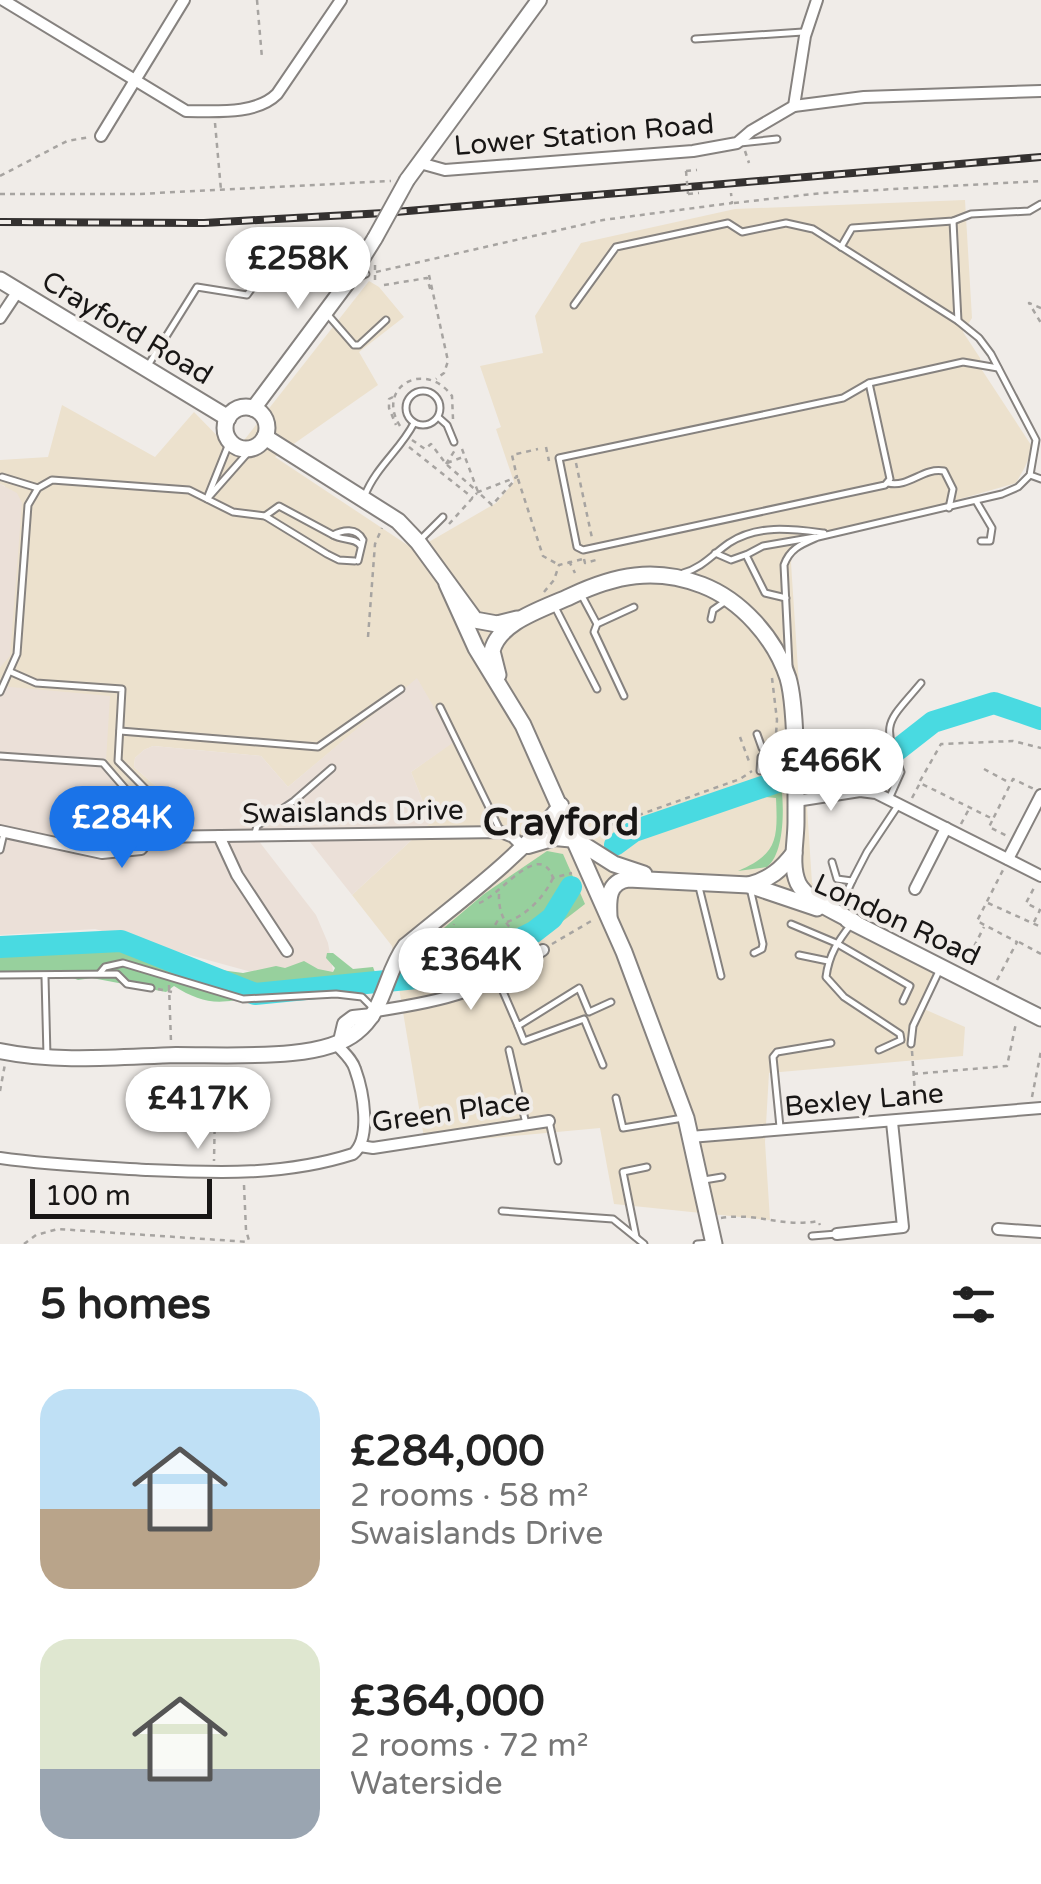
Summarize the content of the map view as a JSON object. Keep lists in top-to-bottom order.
{
  "streets": {
    "main road": ["Crayford Road", "London Road"],
    "street": [
      "Lower Station Road",
      "Swaislands Drive",
      "Bexley Lane",
      "Green Place"
    ]
  },
  "districts": ["Crayford"],
  "scale_bar": "100 m",
  "page": {
    "price": [
      "£258K",
      "£466K",
      "£284K",
      "£364K",
      "£417K"
    ],
    "scale": "100 m",
    "heading": "5 homes",
    "list": [
      {
        "name": "£284,000",
        "note": "2 rooms · 58 m² · Swaislands Drive"
      },
      {
        "name": "£364,000",
        "note": "2 rooms · 72 m² · Waterside"
      }
    ]
  }
}
